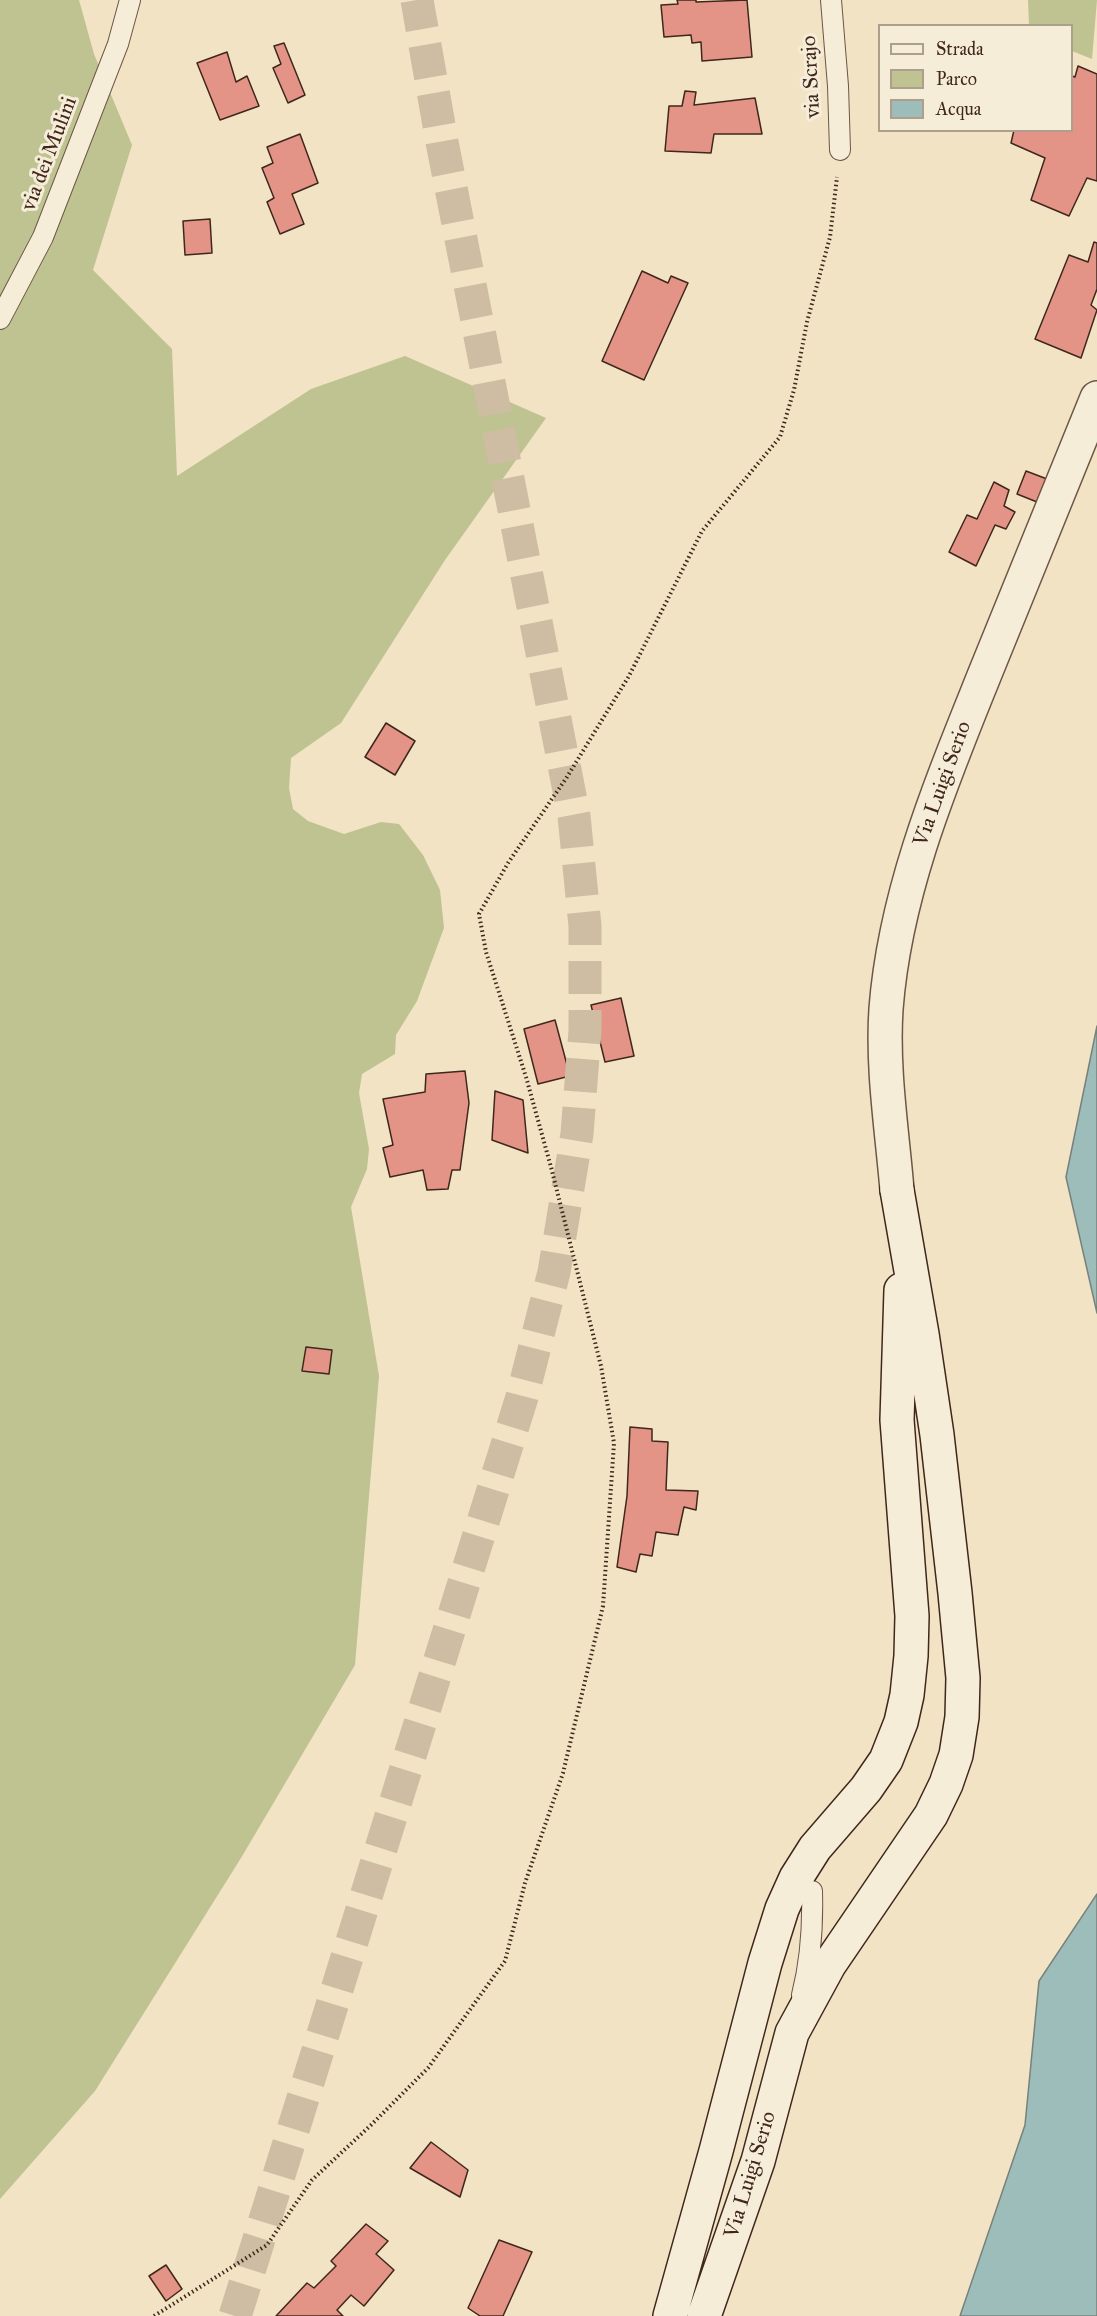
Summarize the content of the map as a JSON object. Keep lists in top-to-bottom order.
{
  "streets": {
    "main road": ["Via Luigi Serio"],
    "lane": ["via Scrajo", "via dei Mulini"]
  },
  "legend": ["Strada", "Parco", "Acqua"]
}
